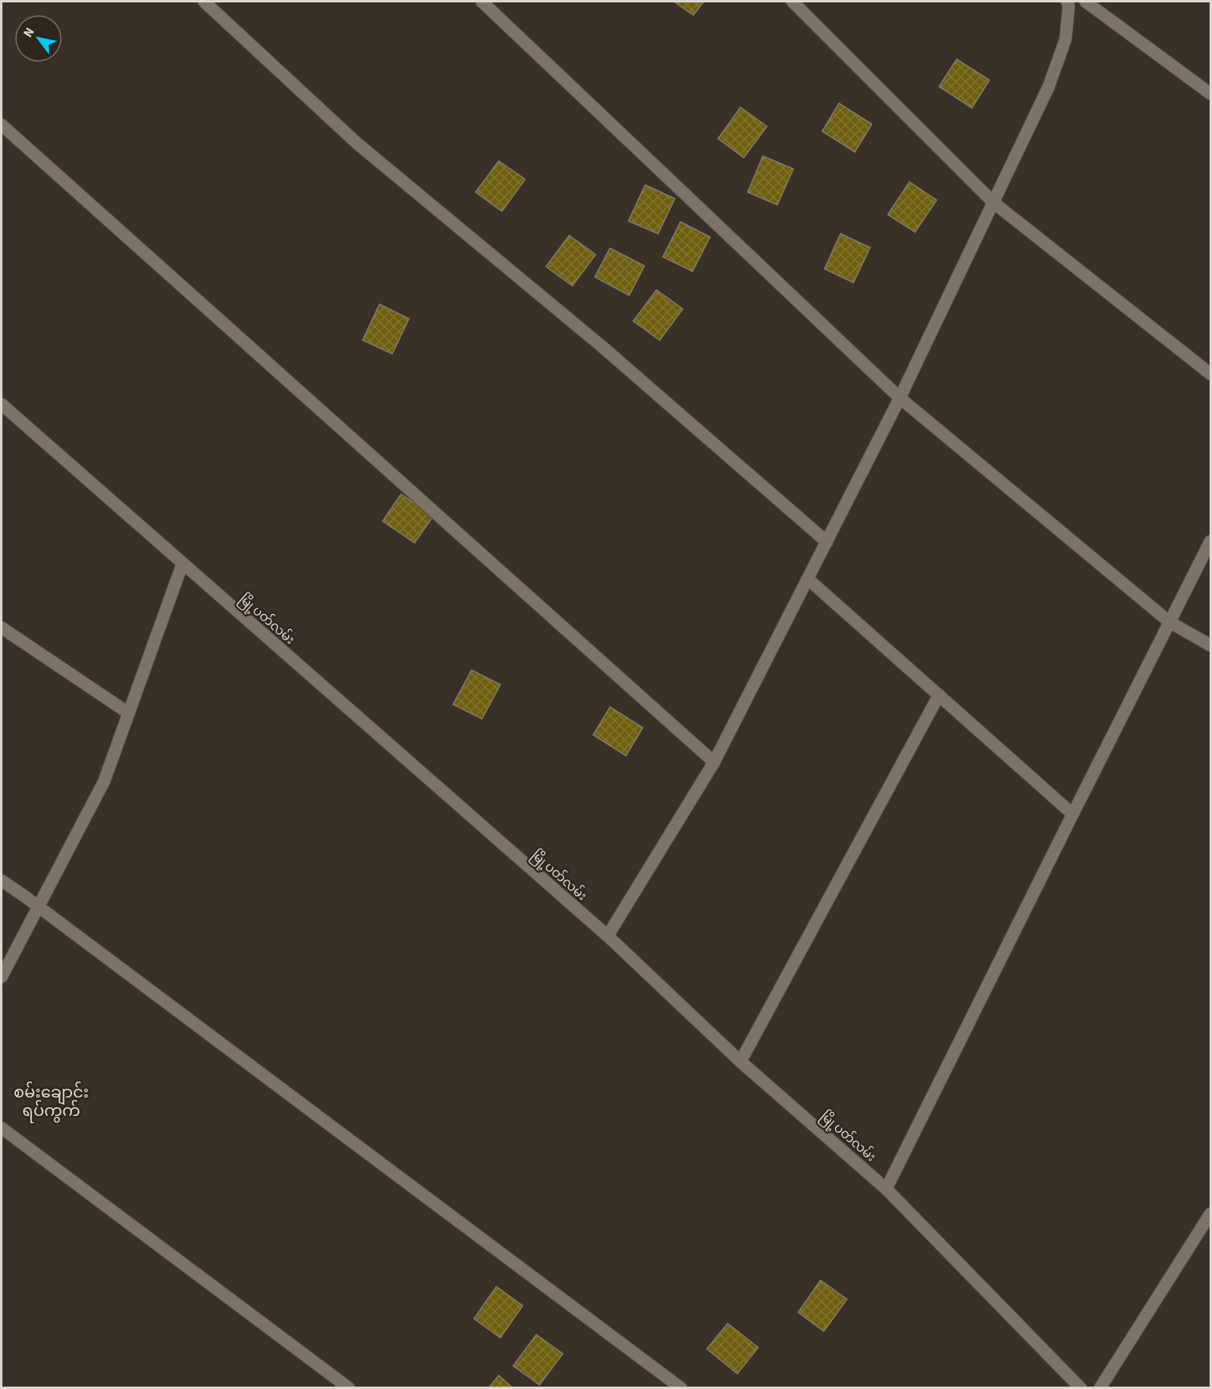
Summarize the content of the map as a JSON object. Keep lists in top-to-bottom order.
{
  "streets": {
    "street": ["မြို့ပတ်လမ်း"]
  },
  "districts": ["စမ်းချောင်း ရပ်ကွက်"],
  "north": "top left"
}
